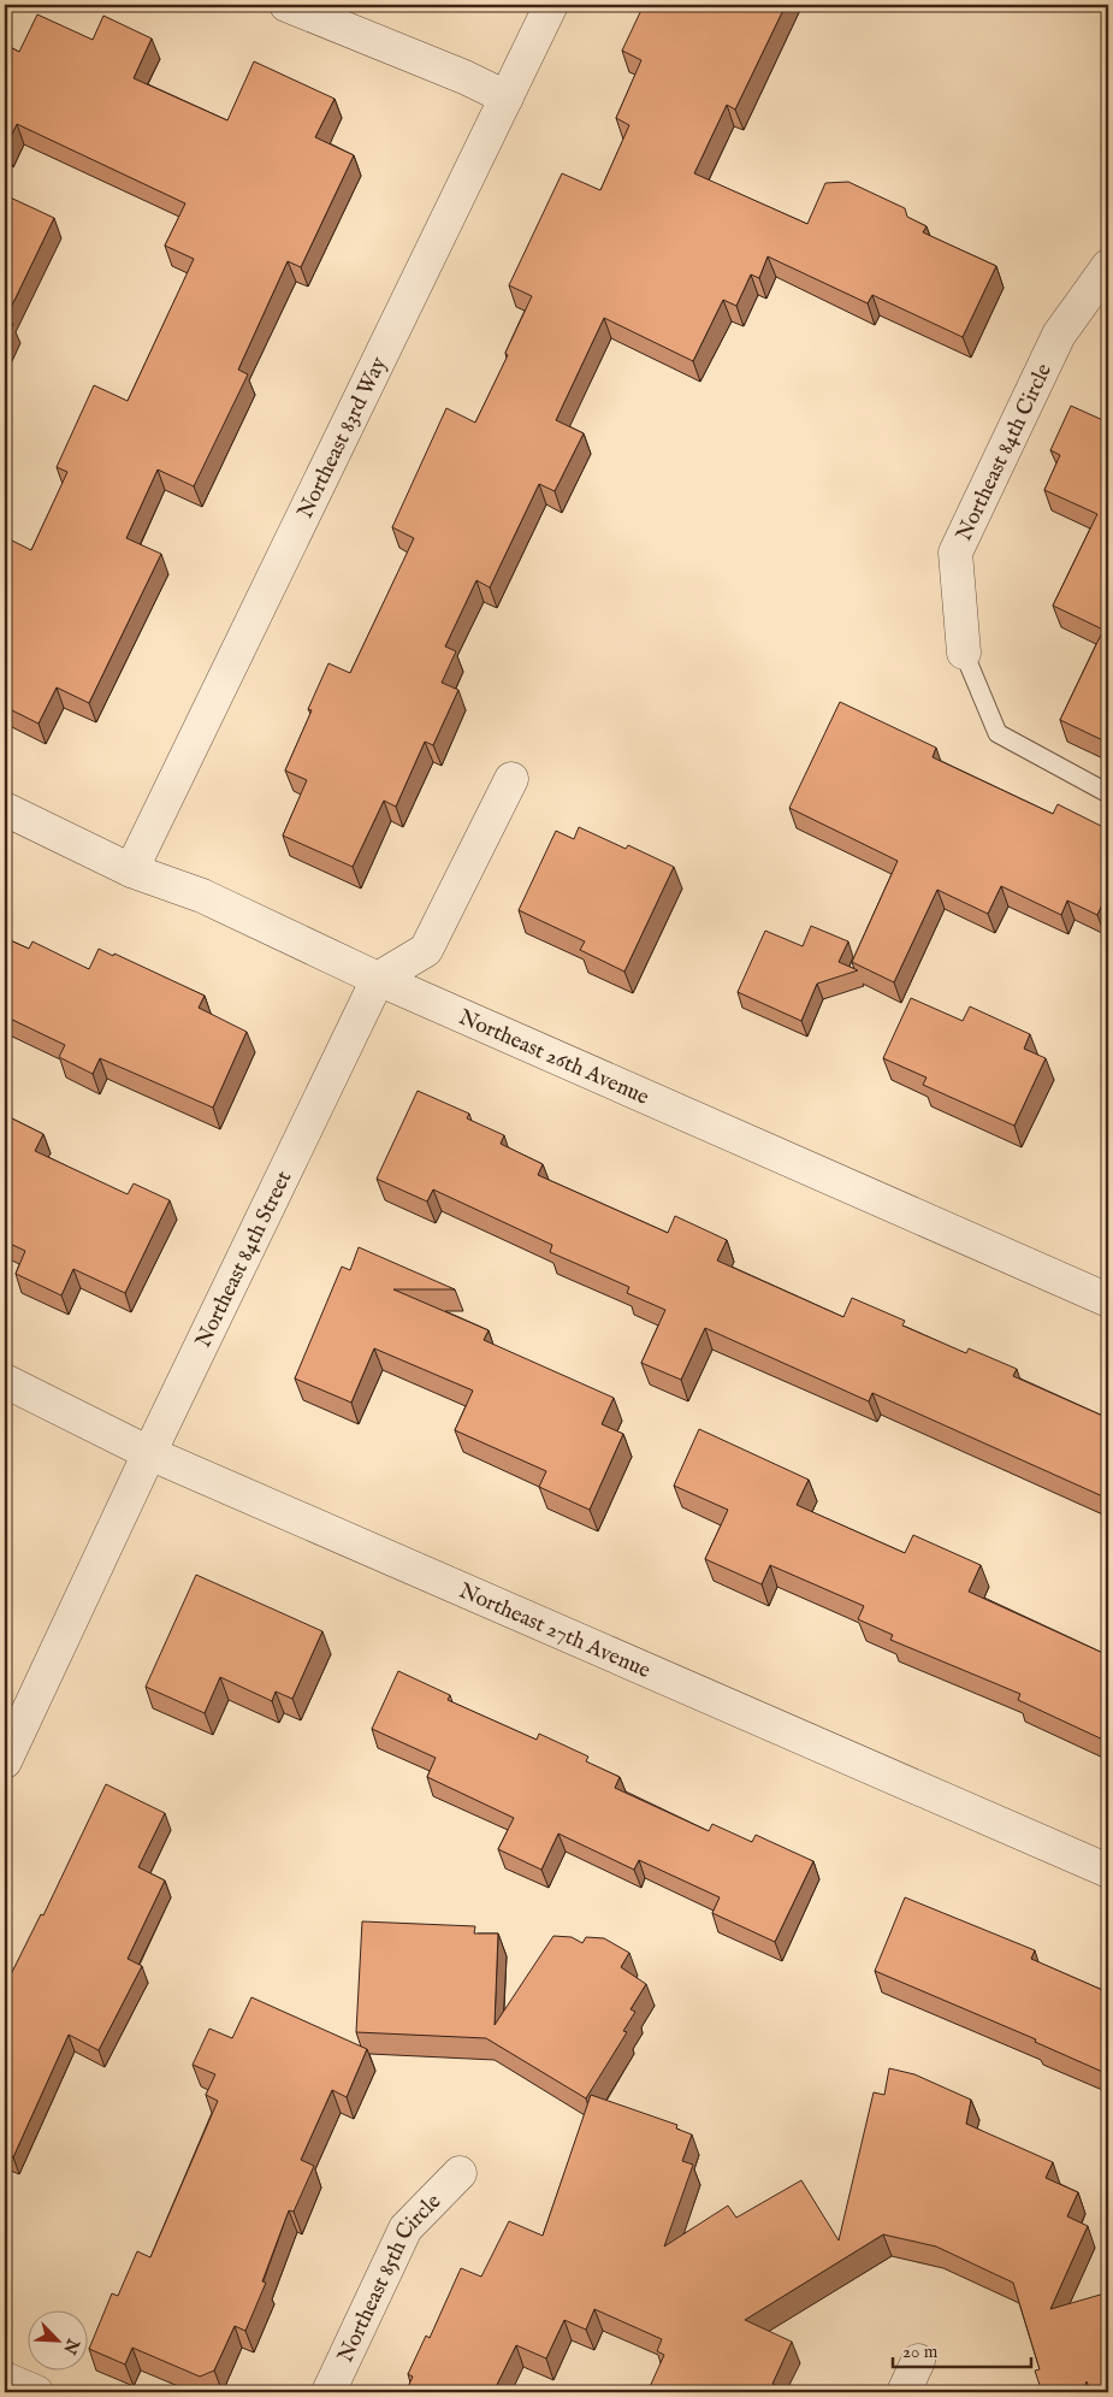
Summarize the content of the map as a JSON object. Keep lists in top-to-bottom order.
{
  "streets": {
    "street": [
      "Northeast 83rd Way",
      "Northeast 84th Circle",
      "Northeast 26th Avenue",
      "Northeast 84th Street",
      "Northeast 27th Avenue",
      "Northeast 85th Circle"
    ]
  },
  "crossings": [
    ["Northeast 83rd Way", "Northeast 26th Avenue"],
    ["Northeast 26th Avenue", "Northeast 84th Street"],
    ["Northeast 84th Street", "Northeast 27th Avenue"]
  ],
  "scale_bar": "20 m",
  "north": "bottom right"
}
